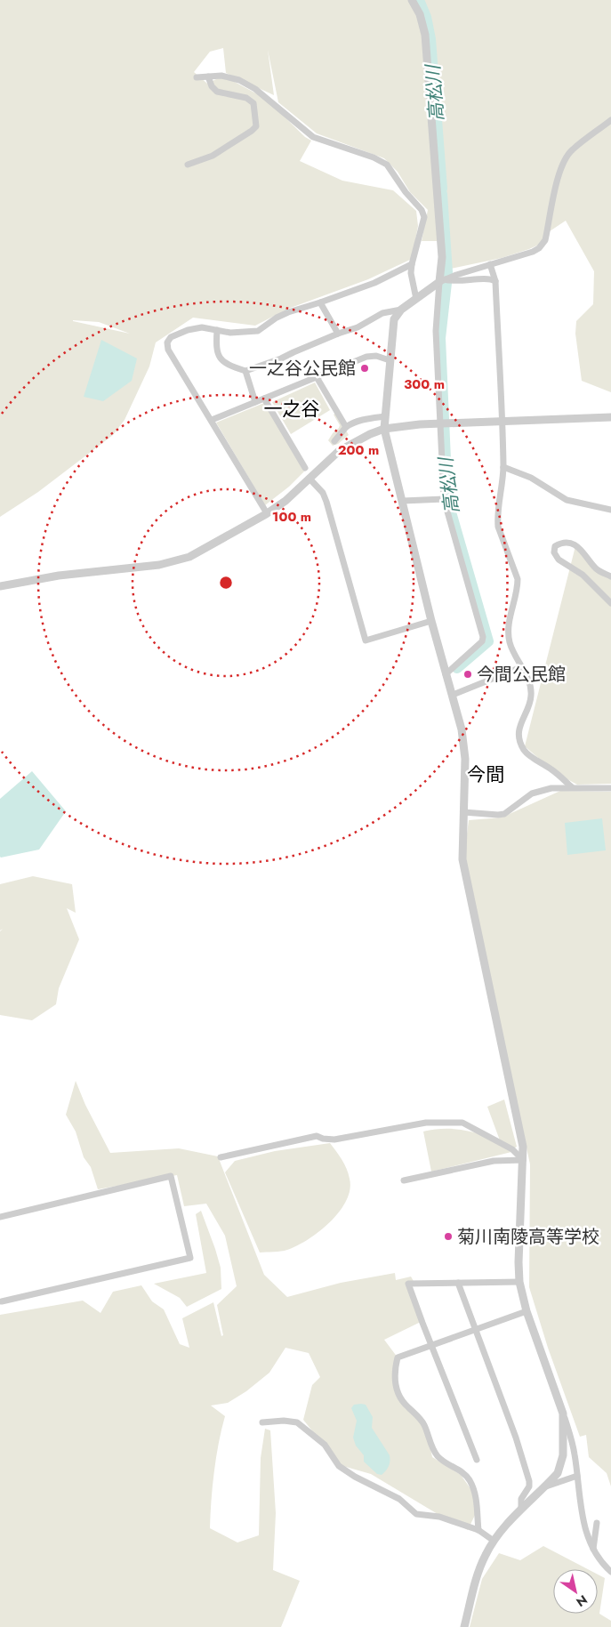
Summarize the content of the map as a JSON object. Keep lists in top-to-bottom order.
{
  "districts": ["一之谷", "今間"],
  "water": ["高松川"],
  "places": ["一之谷公民館", "今間公民館", "菊川南陵高等学校"],
  "north": "bottom right",
  "rings": ["300 m", "200 m", "100 m"]
}
